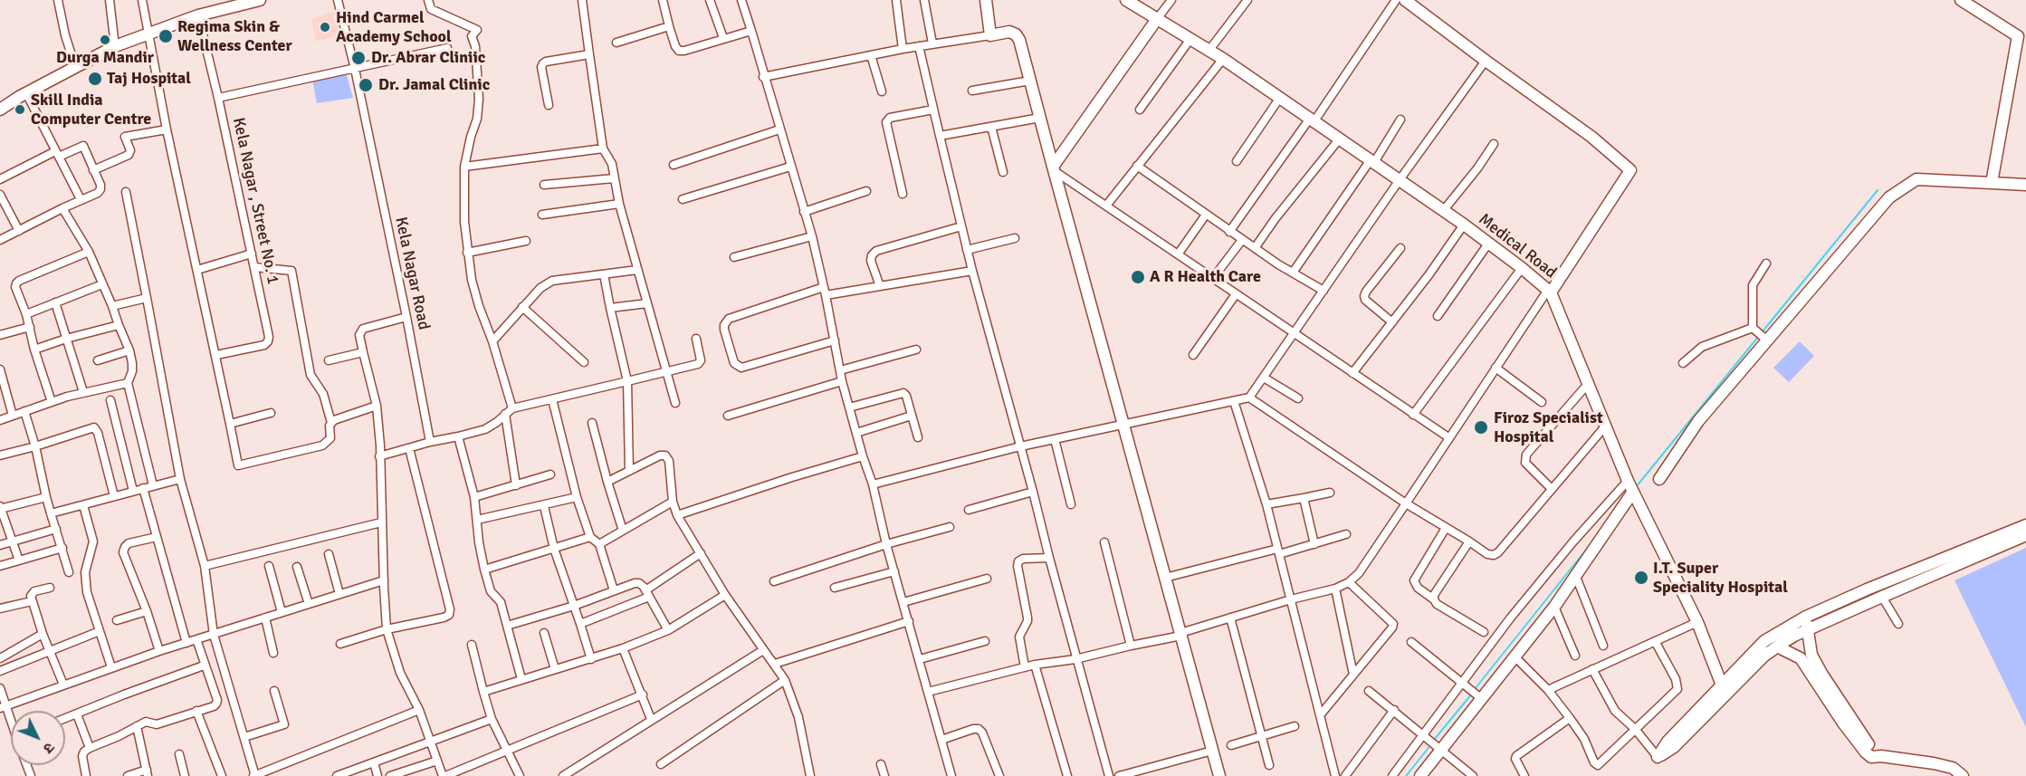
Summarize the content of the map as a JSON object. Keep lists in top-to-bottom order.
{
  "streets": {
    "street": ["Kela Nagar , Street No. 1", "Medical Road", "Kela Nagar Road"]
  },
  "places": [
    "Hind Carmel Academy School",
    "Regima Skin & Wellness Center",
    "Durga Mandir",
    "Dr. Abrar Cliniic",
    "Taj Hospital",
    "Dr. Jamal Clinic",
    "Skill India Computer Centre",
    "A R Health Care",
    "Firoz Specialist Hospital",
    "I.T. Super Speciality Hospital"
  ],
  "north": "bottom right"
}
